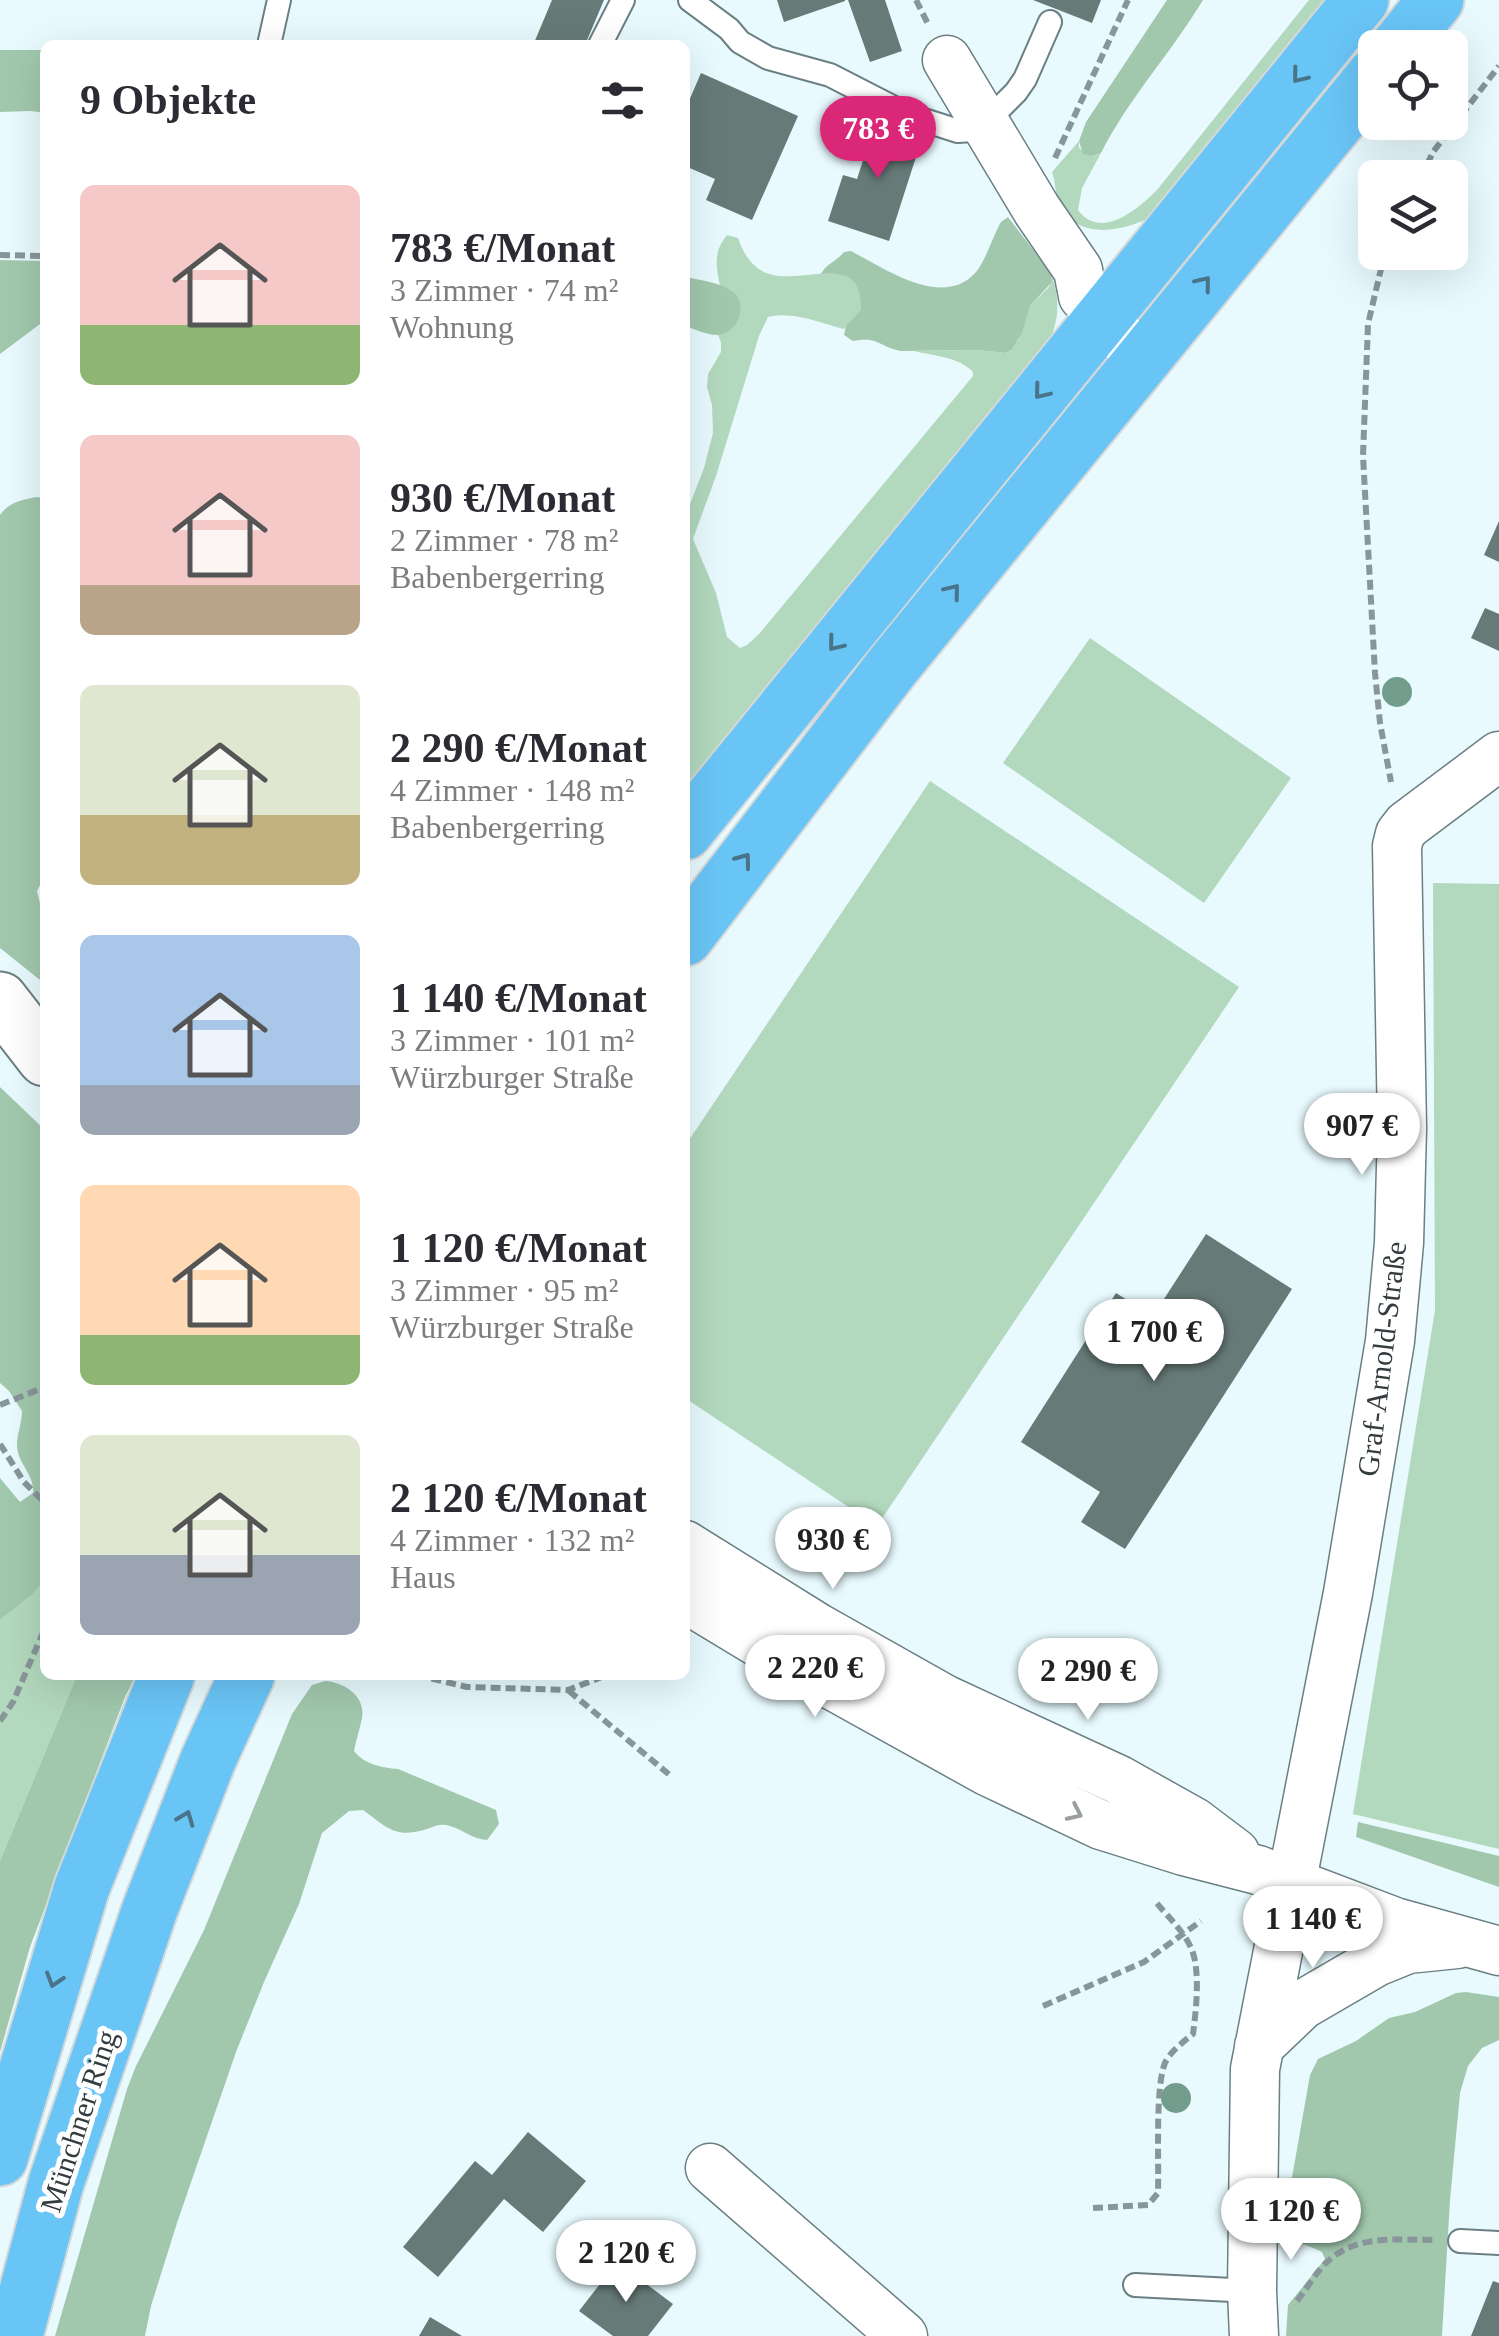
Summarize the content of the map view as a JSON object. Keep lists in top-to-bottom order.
{
  "streets": {
    "main road": ["Münchner Ring"],
    "street": ["Graf-Arnold-Straße"]
  },
  "page": {
    "heading": "9 Objekte",
    "price": [
      "783 €",
      "907 €",
      "1 700 €",
      "930 €",
      "2 220 €",
      "2 290 €",
      "1 140 €",
      "1 120 €",
      "2 120 €"
    ],
    "list": [
      {
        "name": "783 €/Monat",
        "note": "3 Zimmer · 74 m² · Wohnung"
      },
      {
        "name": "930 €/Monat",
        "note": "2 Zimmer · 78 m² · Babenbergerring"
      },
      {
        "name": "2 290 €/Monat",
        "note": "4 Zimmer · 148 m² · Babenbergerring"
      },
      {
        "name": "1 140 €/Monat",
        "note": "3 Zimmer · 101 m² · Würzburger Straße"
      },
      {
        "name": "1 120 €/Monat",
        "note": "3 Zimmer · 95 m² · Würzburger Straße"
      },
      {
        "name": "2 120 €/Monat",
        "note": "4 Zimmer · 132 m² · Haus"
      }
    ]
  }
}
